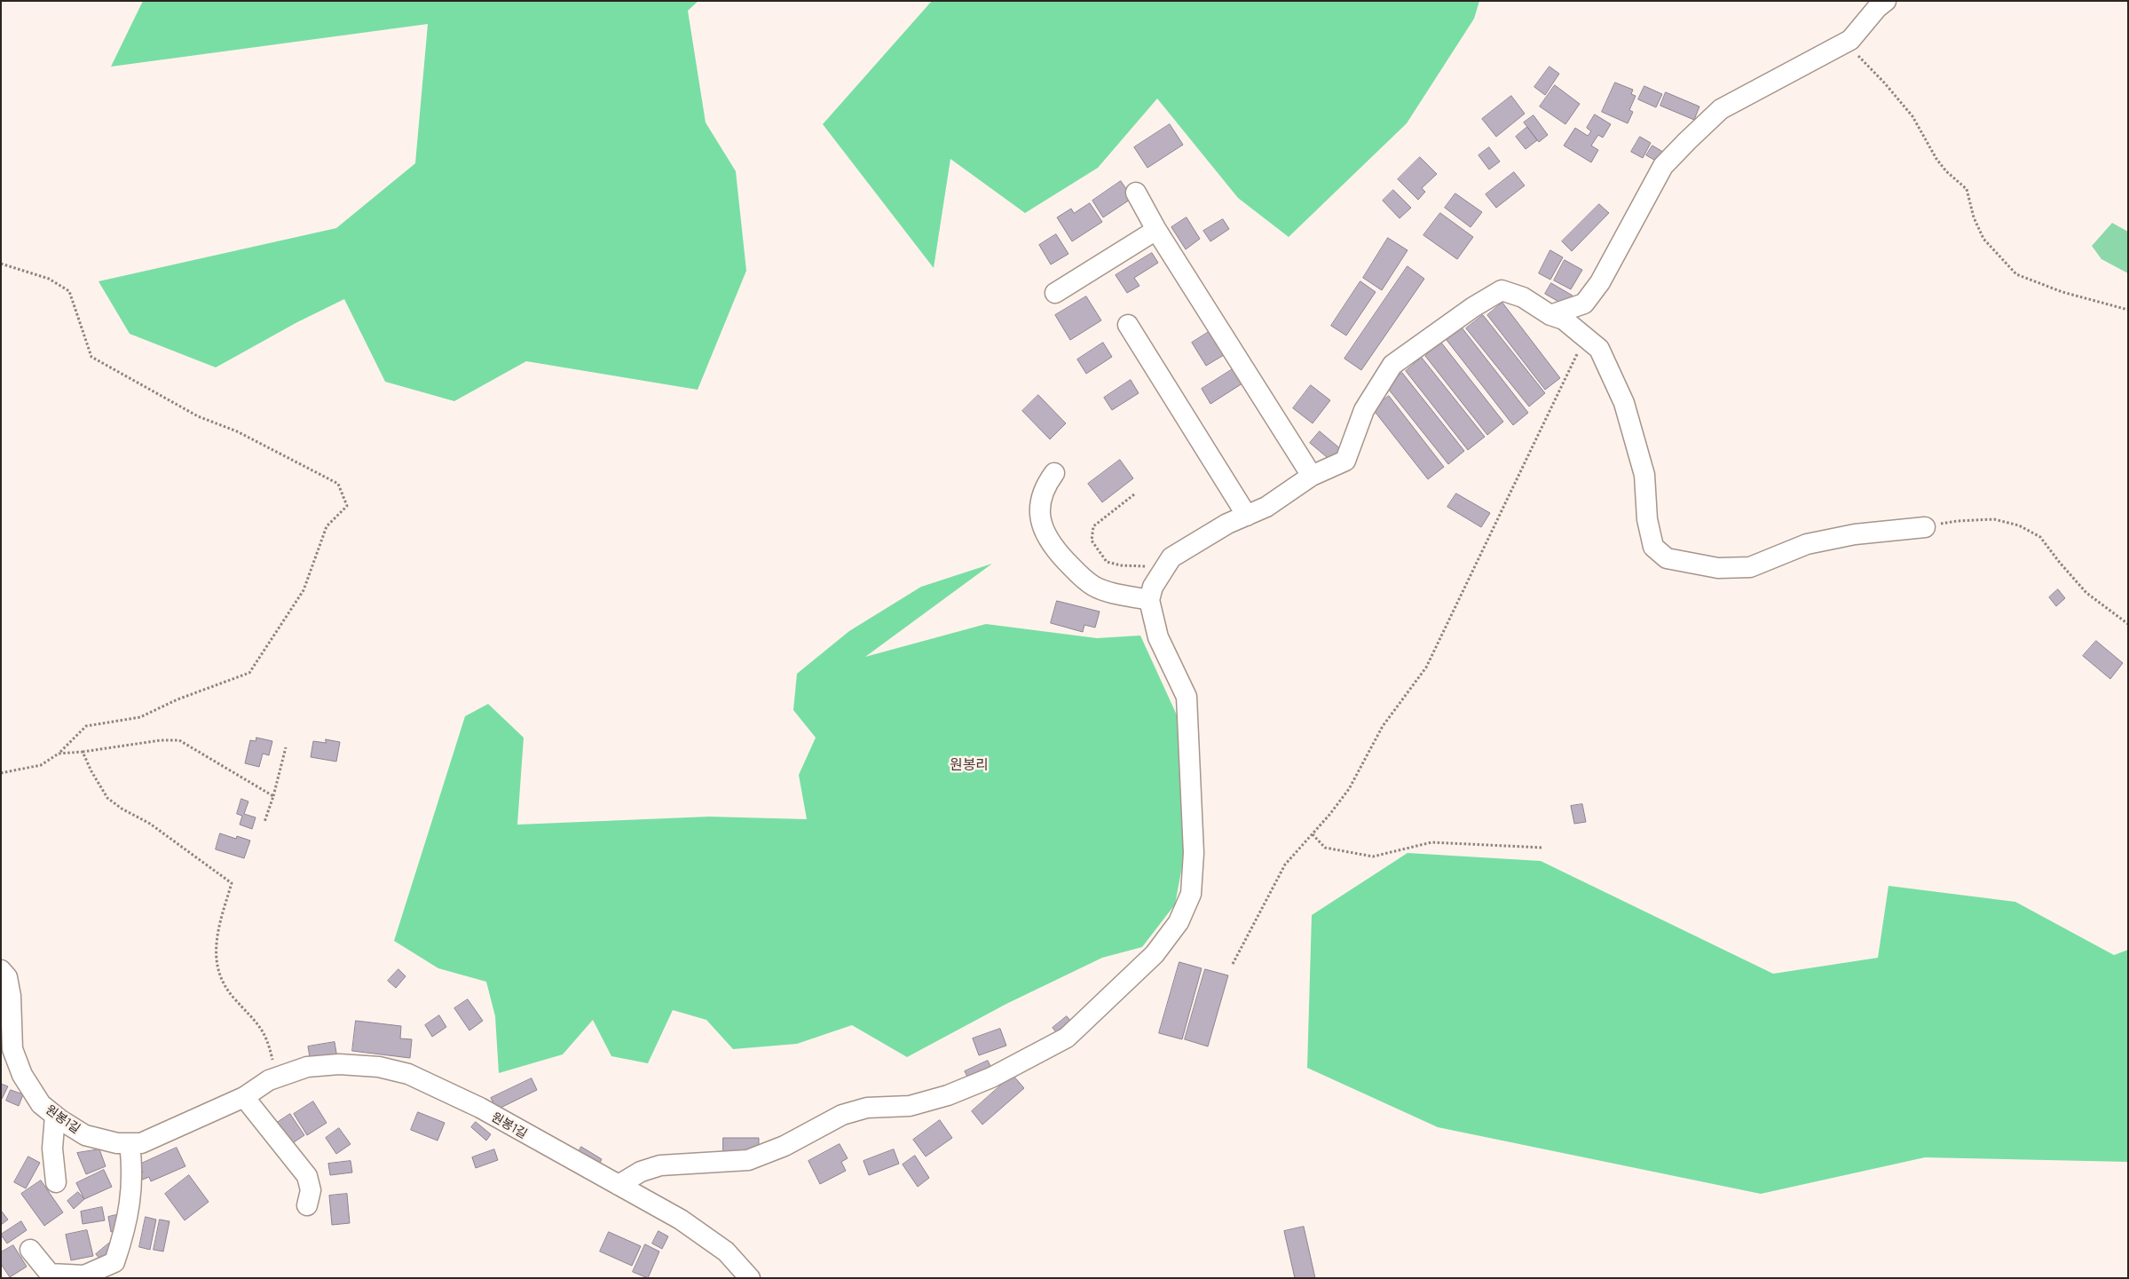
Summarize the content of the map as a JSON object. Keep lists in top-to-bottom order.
{
  "streets": {
    "street": ["원봉1길"]
  },
  "districts": ["원봉리"]
}
